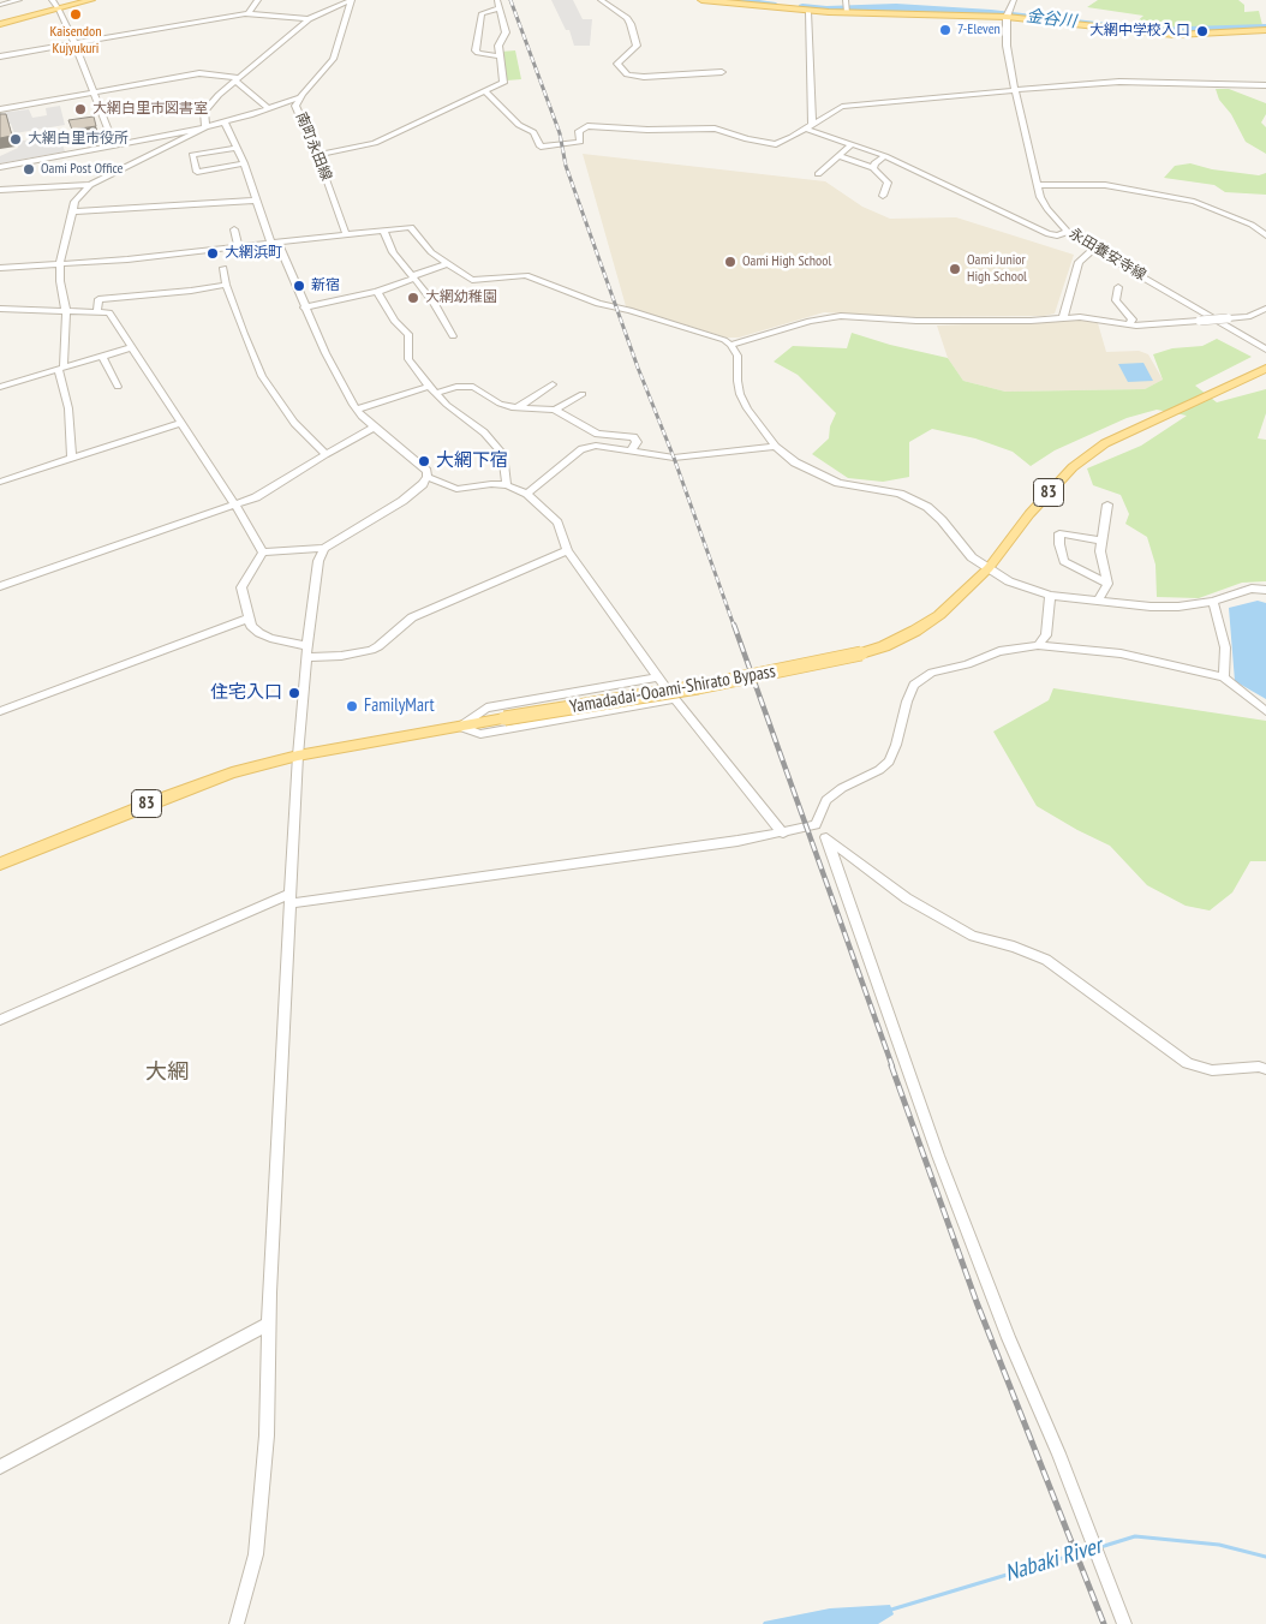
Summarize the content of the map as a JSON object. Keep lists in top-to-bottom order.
{
  "streets": {
    "main road": ["83", "Yamadadai-Ooami-Shirato Bypass"],
    "street": ["南町永田線", "永田養安寺線"]
  },
  "districts": ["大網"],
  "water": ["金谷川", "Nabaki River"],
  "places": [
    "Kaisendon Kujyukuri",
    "7-Eleven",
    "大網中学校入口",
    "大網白里市図書室",
    "大網白里市役所",
    "Oami Post Office",
    "大網浜町",
    "Oami High School",
    "Oami Junior High School",
    "新宿",
    "大網幼稚園",
    "大網下宿",
    "住宅入口",
    "FamilyMart"
  ]
}
